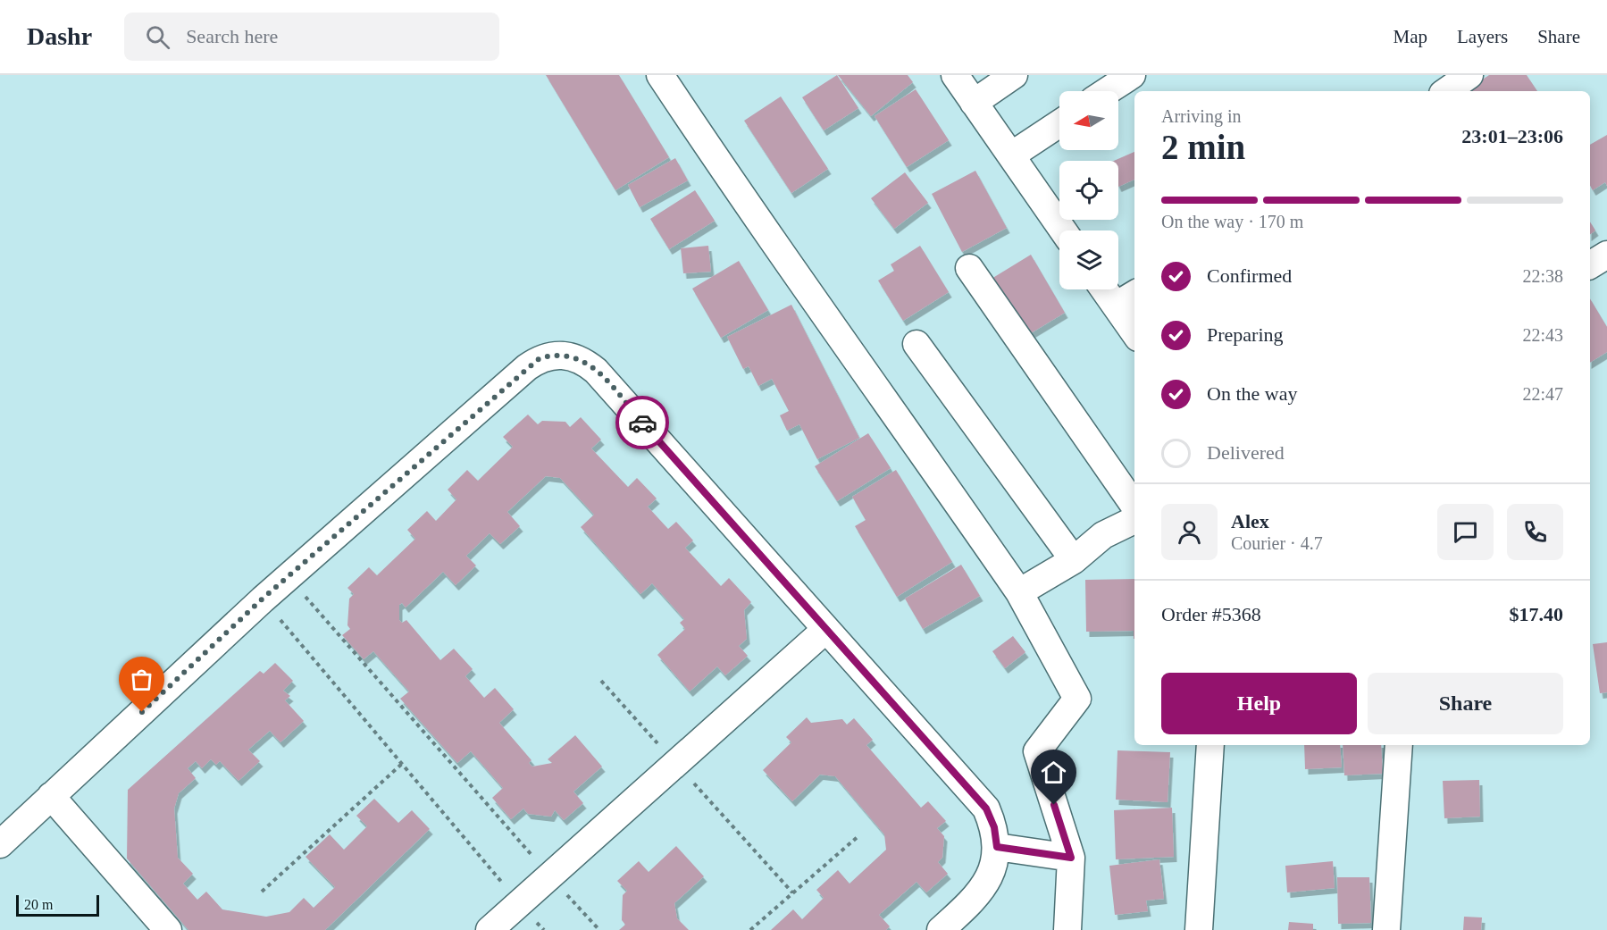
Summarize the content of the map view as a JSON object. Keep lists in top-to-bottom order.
{
  "scale_bar": "20 m",
  "north": "left",
  "page": {
    "header": "Dashr",
    "search": "Search here",
    "nav": ["Map", "Layers", "Share"],
    "heading": ["2 min", "Arriving in", "23:01–23:06"],
    "panel": [
      "Alex",
      "Courier · 4.7",
      "Order #5368",
      "$17.40"
    ],
    "bar": "On the way · 170 m",
    "list": [
      ["Confirmed", "22:38"],
      ["Preparing", "22:43"],
      ["On the way", "22:47"],
      "Delivered"
    ],
    "buttons": ["Help", "Share"],
    "scale": "20 m"
  }
}
